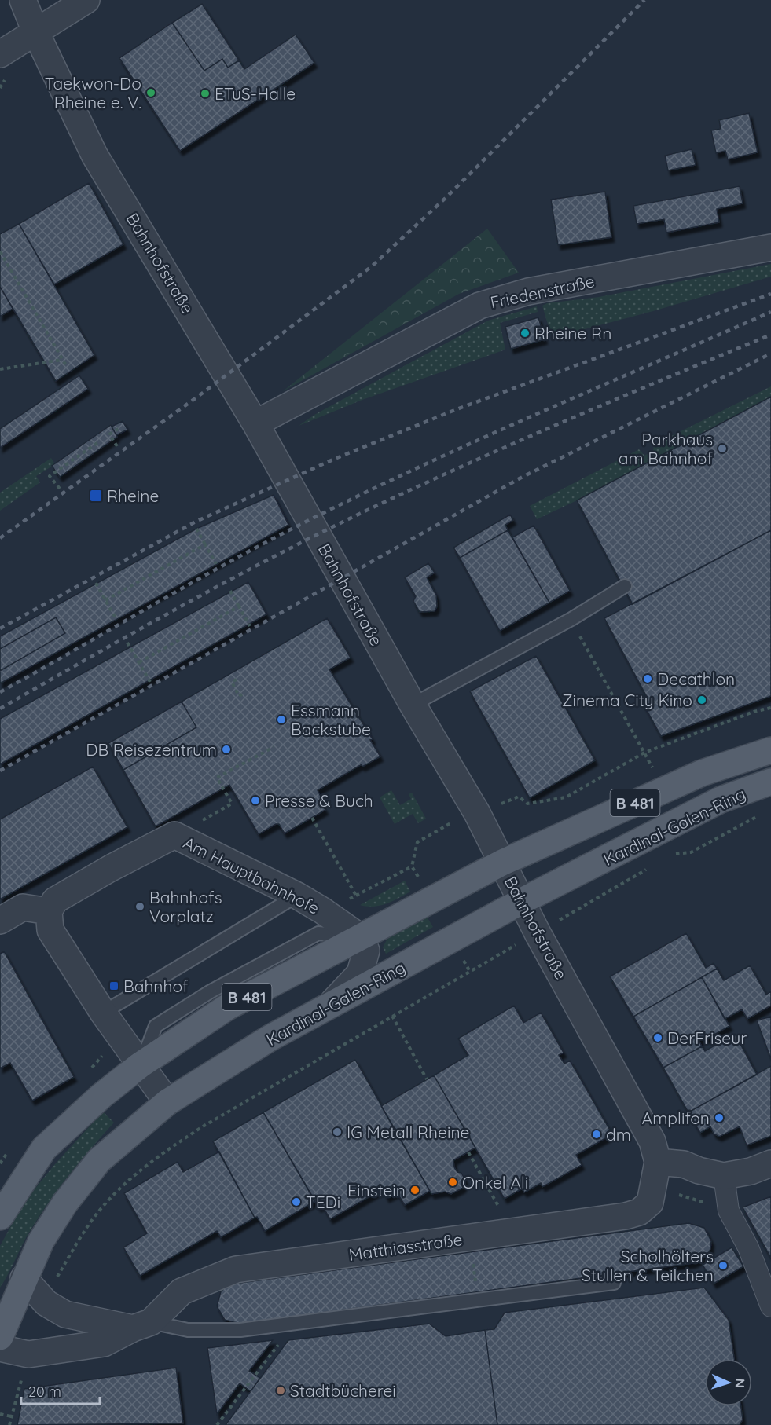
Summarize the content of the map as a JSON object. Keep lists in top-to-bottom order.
{
  "streets": {
    "main road": ["B 481", "Kardinal-Galen-Ring"],
    "street": [
      "Bahnhofstraße",
      "Friedenstraße",
      "Am Hauptbahnhofe",
      "Matthiasstraße"
    ]
  },
  "crossings": [
    ["Bahnhofstraße", "Friedenstraße"],
    ["Bahnhofstraße", "Kardinal-Galen-Ring"],
    ["Bahnhofstraße", "Matthiasstraße"],
    ["Kardinal-Galen-Ring", "Am Hauptbahnhofe"]
  ],
  "places": {
    "other": [
      "Taekwon-Do Rheine e. V.",
      "ETuS-Halle",
      "Rheine Rn",
      "Parkhaus am Bahnhof",
      "Decathlon",
      "Zinema City Kino",
      "Essmann Backstube",
      "DB Reisezentrum",
      "Presse & Buch",
      "Bahnhofs Vorplatz",
      "DerFriseur",
      "Amplifon",
      "IG Metall Rheine",
      "dm",
      "Onkel Ali",
      "Einstein",
      "TEDi",
      "Scholhölters Stullen & Teilchen",
      "Stadtbücherei"
    ],
    "transit": ["Rheine", "Bahnhof"]
  },
  "scale_bar": "20 m",
  "north": "right"
}
